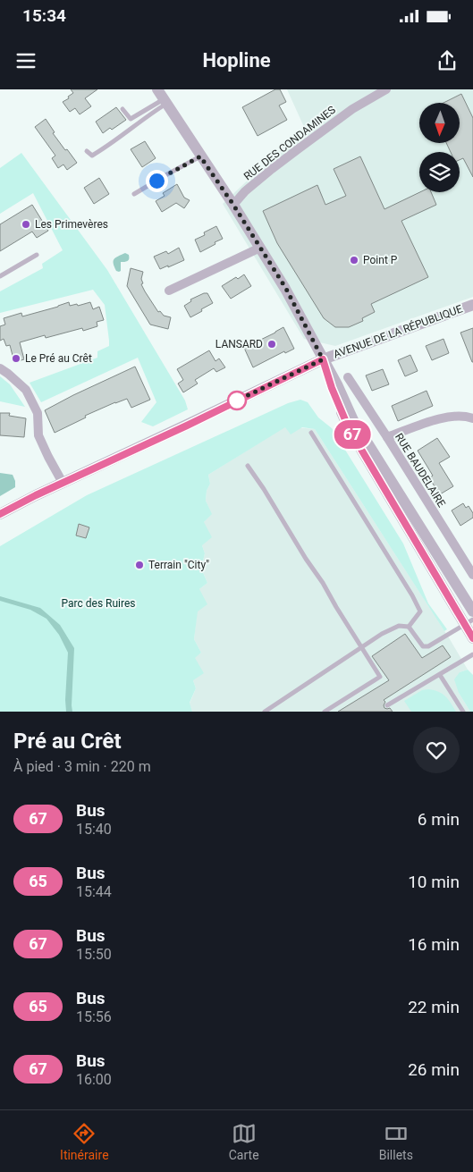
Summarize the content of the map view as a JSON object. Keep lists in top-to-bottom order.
{
  "streets": {
    "street": ["RUE DES CONDAMINES", "AVENUE DE LA RÉPUBLIQUE", "RUE BAUDELAIRE"]
  },
  "parks": ["Parc des Ruires"],
  "places": [
    "Les Primevères",
    "Point P",
    "LANSARD",
    "Le Pré au Crêt",
    "Terrain \"City\""
  ],
  "lines": ["bus line 67"],
  "north": "bottom",
  "page": {
    "status": "15:34",
    "header": "Hopline",
    "on_map": "67",
    "heading": ["Pré au Crêt", "À pied · 3 min · 220 m"],
    "list": [
      {
        "mark": "67",
        "name": "Bus",
        "note": "15:40",
        "value": "6 min"
      },
      {
        "mark": "65",
        "name": "Bus",
        "note": "15:44",
        "value": "10 min"
      },
      {
        "mark": "67",
        "name": "Bus",
        "note": "15:50",
        "value": "16 min"
      },
      {
        "mark": "65",
        "name": "Bus",
        "note": "15:56",
        "value": "22 min"
      },
      {
        "mark": "67",
        "name": "Bus",
        "note": "16:00",
        "value": "26 min"
      }
    ],
    "tabs": ["Itinéraire", "Carte", "Billets"]
  }
}
